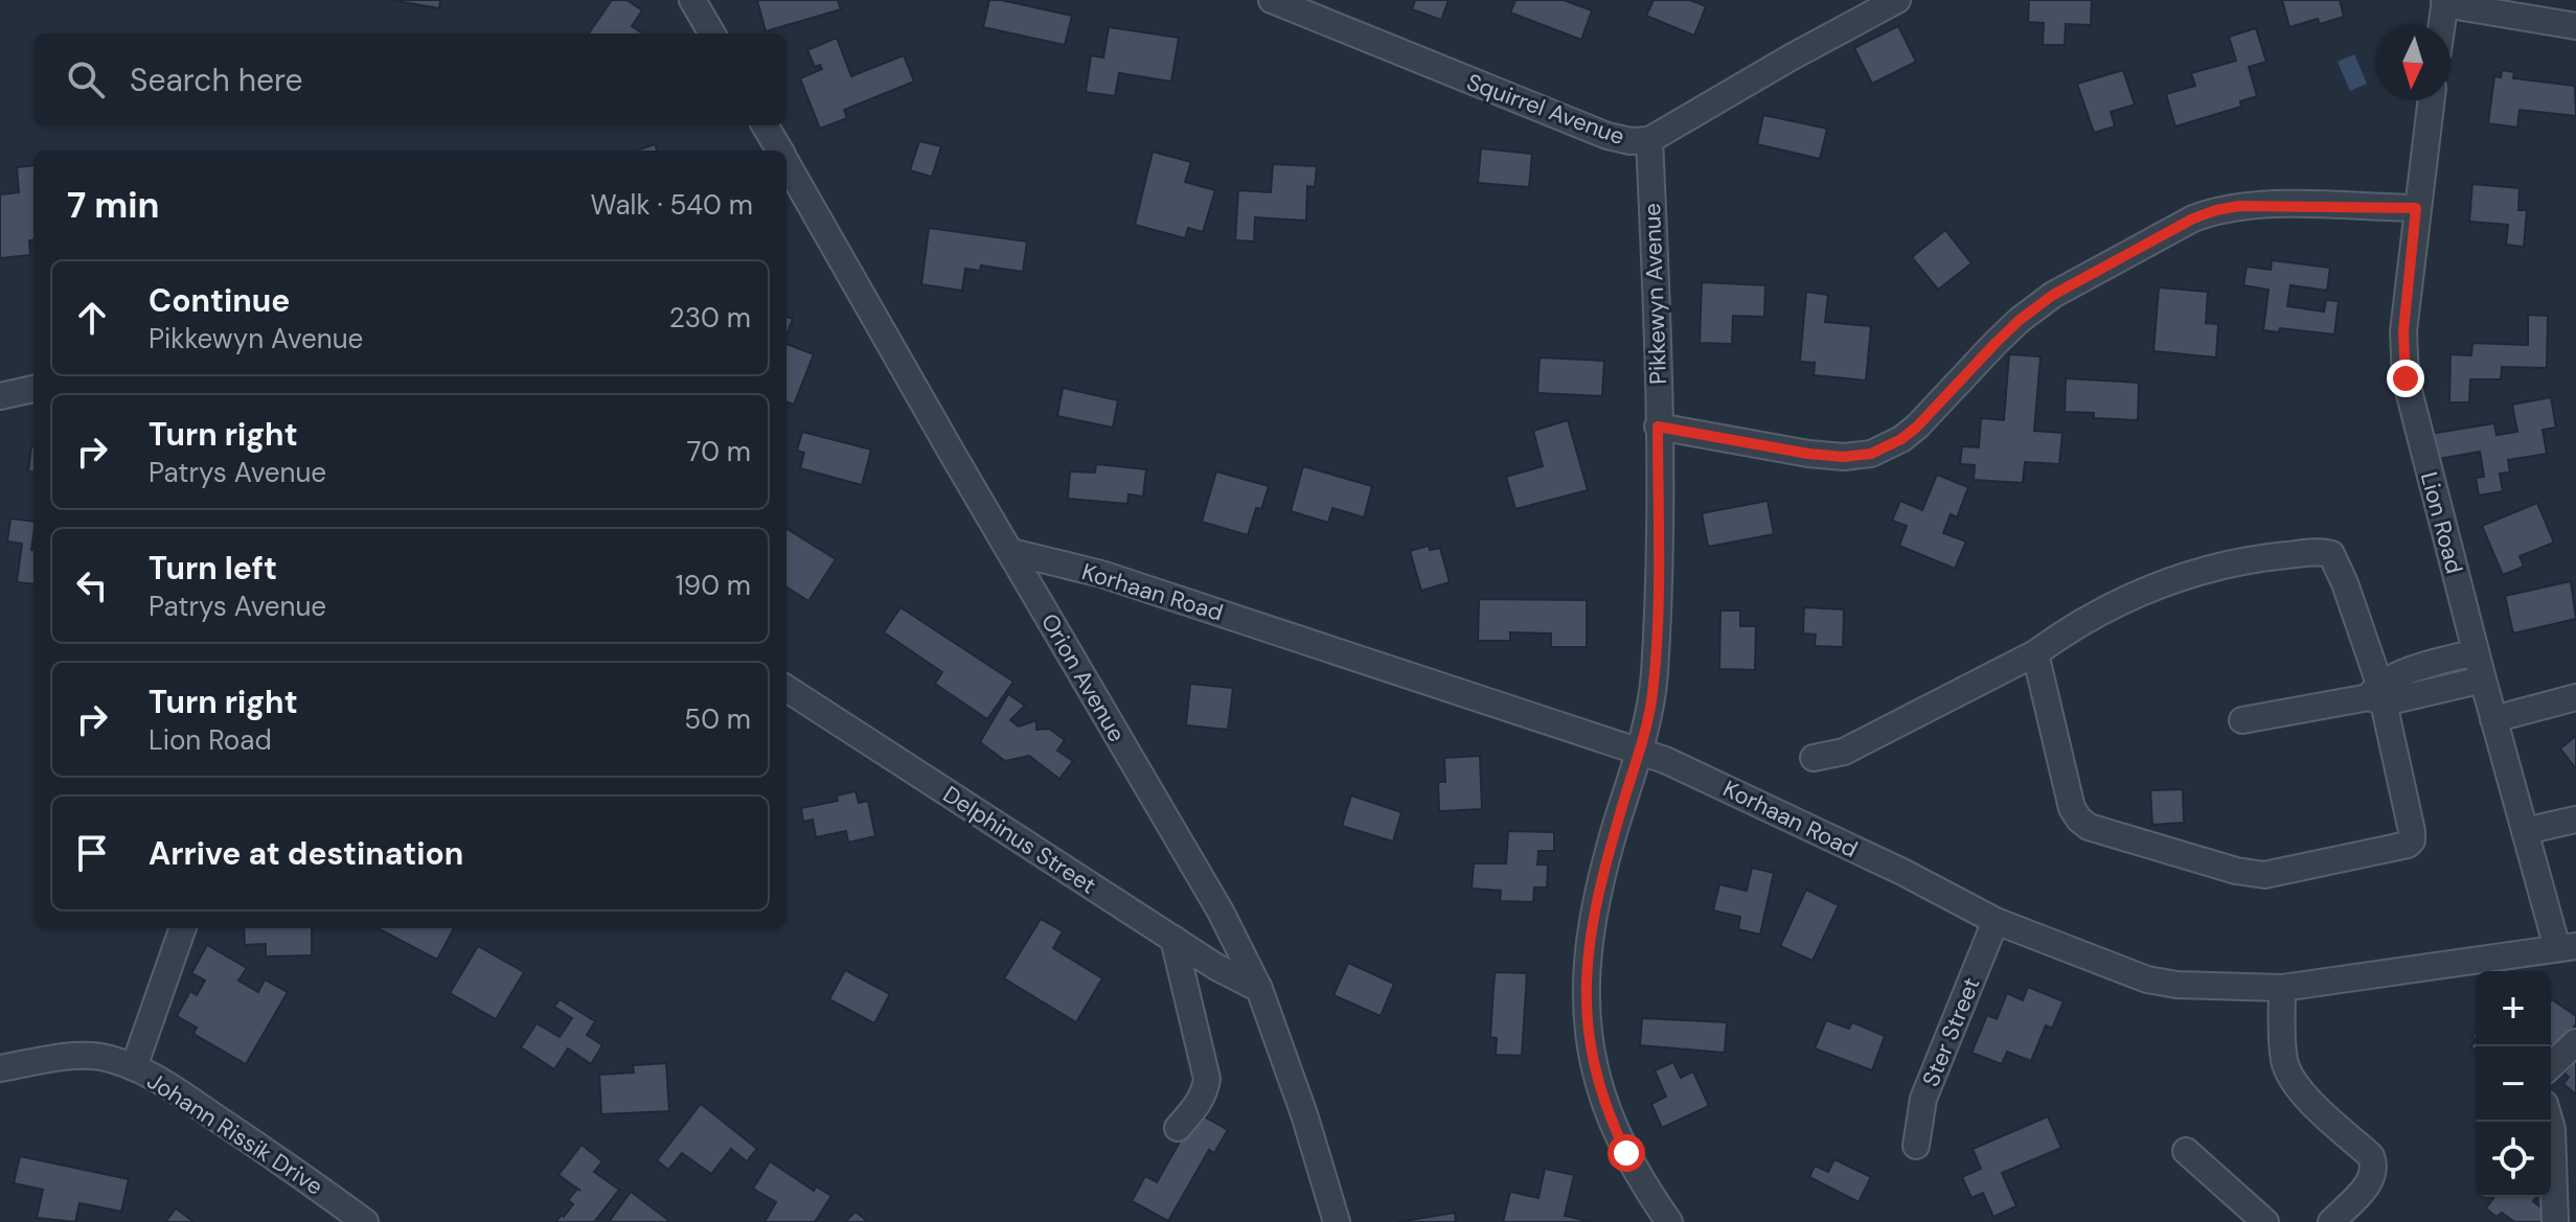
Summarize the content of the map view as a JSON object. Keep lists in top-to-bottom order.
{
  "streets": {
    "street": [
      "Squirrel Avenue",
      "Pikkewyn Avenue",
      "Lion Road",
      "Korhaan Road",
      "Orion Avenue",
      "Delphinus Street",
      "Ster Street",
      "Johann Rissik Drive"
    ]
  },
  "crossings": [
    ["Squirrel Avenue", "Pikkewyn Avenue"],
    ["Pikkewyn Avenue", "Korhaan Road"],
    ["Lion Road", "Korhaan Road"],
    ["Korhaan Road", "Orion Avenue"],
    ["Korhaan Road", "Ster Street"],
    ["Orion Avenue", "Delphinus Street"]
  ],
  "north": "bottom",
  "page": {
    "search": "Search here",
    "heading": ["7 min", "Walk · 540 m"],
    "list": [
      ["Continue", "Pikkewyn Avenue", "230 m"],
      ["Turn right", "Patrys Avenue", "70 m"],
      ["Turn left", "Patrys Avenue", "190 m"],
      ["Turn right", "Lion Road", "50 m"],
      "Arrive at destination"
    ],
    "map_buttons": ["+", "−"]
  }
}
